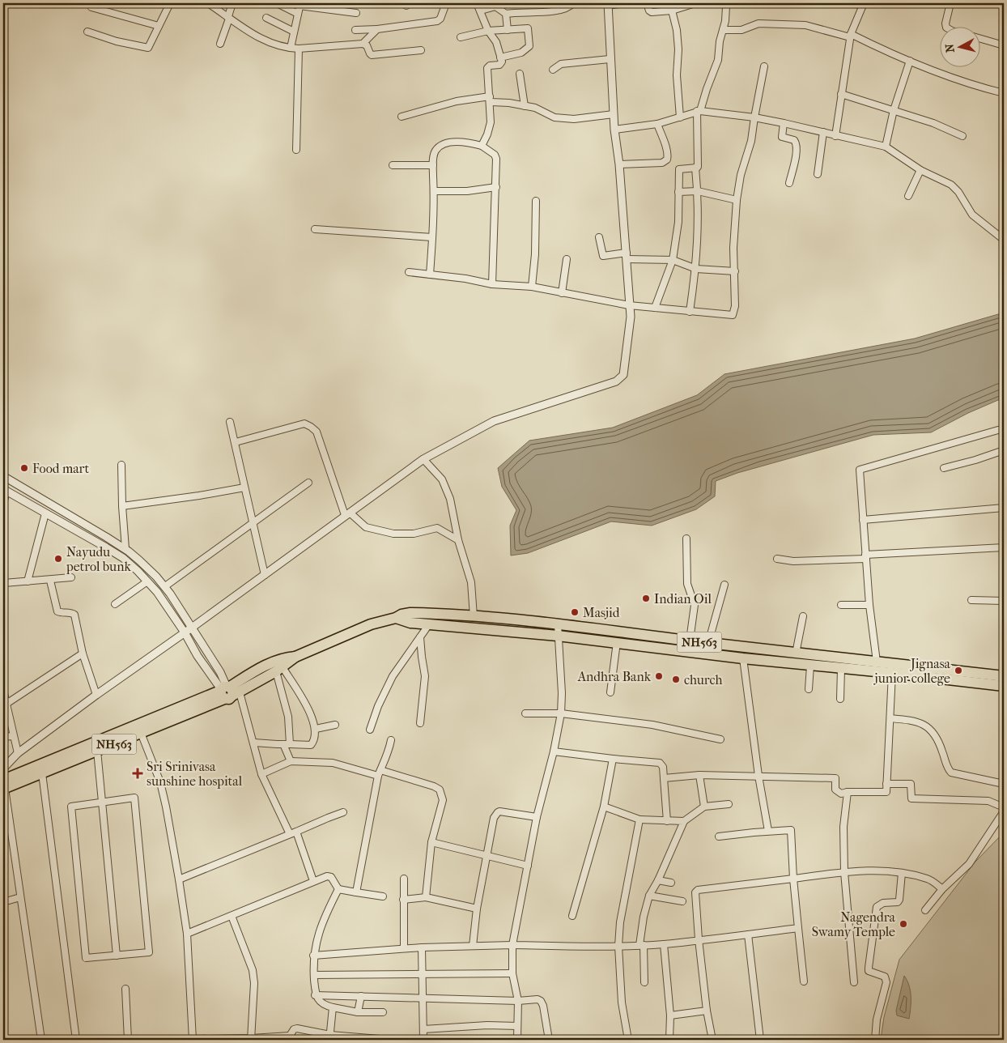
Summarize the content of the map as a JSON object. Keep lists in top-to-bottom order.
{
  "streets": {
    "highway": ["NH563"]
  },
  "places": {
    "other": [
      "Food mart",
      "Nayudu petrol bunk",
      "Indian Oil",
      "Masjid",
      "Jignasa junior college",
      "Andhra Bank",
      "church",
      "Nagendra Swamy Temple"
    ],
    "health": ["Sri Srinivasa sunshine hospital"]
  },
  "north": "left"
}
